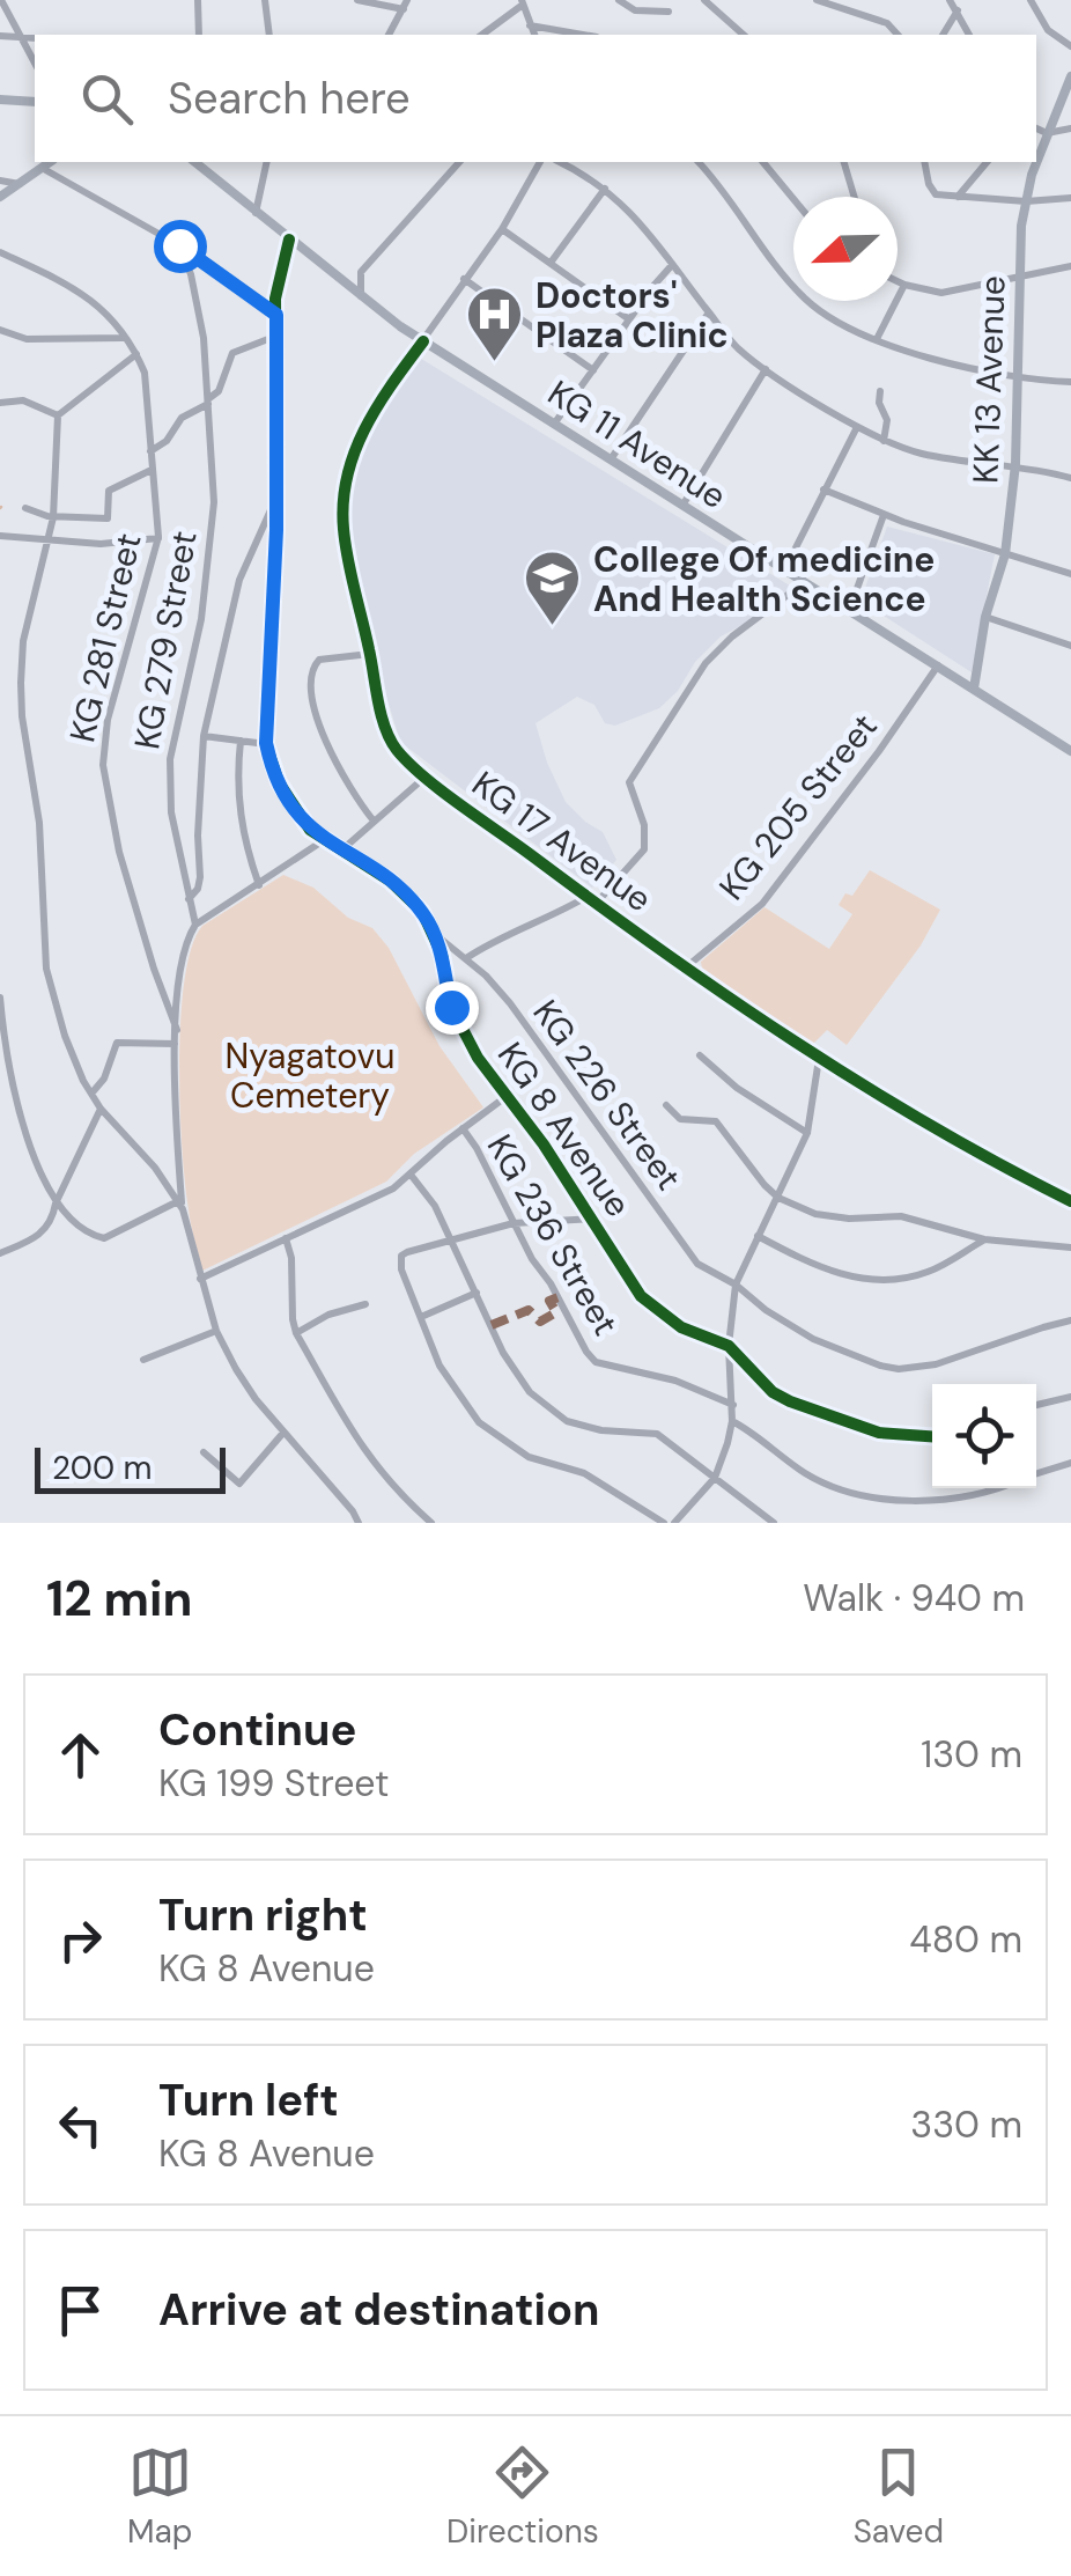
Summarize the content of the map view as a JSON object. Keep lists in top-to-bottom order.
{
  "streets": {
    "main road": ["KK 13 Avenue", "KG 11 Avenue"],
    "street": [
      "KG 281 Street",
      "KG 279 Street",
      "KG 205 Street",
      "KG 17 Avenue",
      "KG 226 Street",
      "KG 8 Avenue",
      "KG 236 Street"
    ]
  },
  "crossings": [
    ["KK 13 Avenue", "KG 11 Avenue"],
    ["KG 11 Avenue", "KG 205 Street"],
    ["KG 11 Avenue", "KG 17 Avenue"],
    ["KG 11 Avenue", "KG 8 Avenue"],
    ["KG 205 Street", "KG 17 Avenue"],
    ["KG 226 Street", "KG 8 Avenue"]
  ],
  "parks": ["Nyagatovu Cemetery"],
  "places": {
    "hospital": ["Doctors' Plaza Clinic"],
    "school or university": ["College Of medicine And Health Science"]
  },
  "scale_bar": "200 m",
  "north": "left",
  "page": {
    "search": "Search here",
    "scale": "200 m",
    "heading": ["12 min", "Walk · 940 m"],
    "list": [
      ["Continue", "KG 199 Street", "130 m"],
      ["Turn right", "KG 8 Avenue", "480 m"],
      ["Turn left", "KG 8 Avenue", "330 m"],
      "Arrive at destination"
    ],
    "nav": ["Map", "Directions", "Saved"]
  }
}
